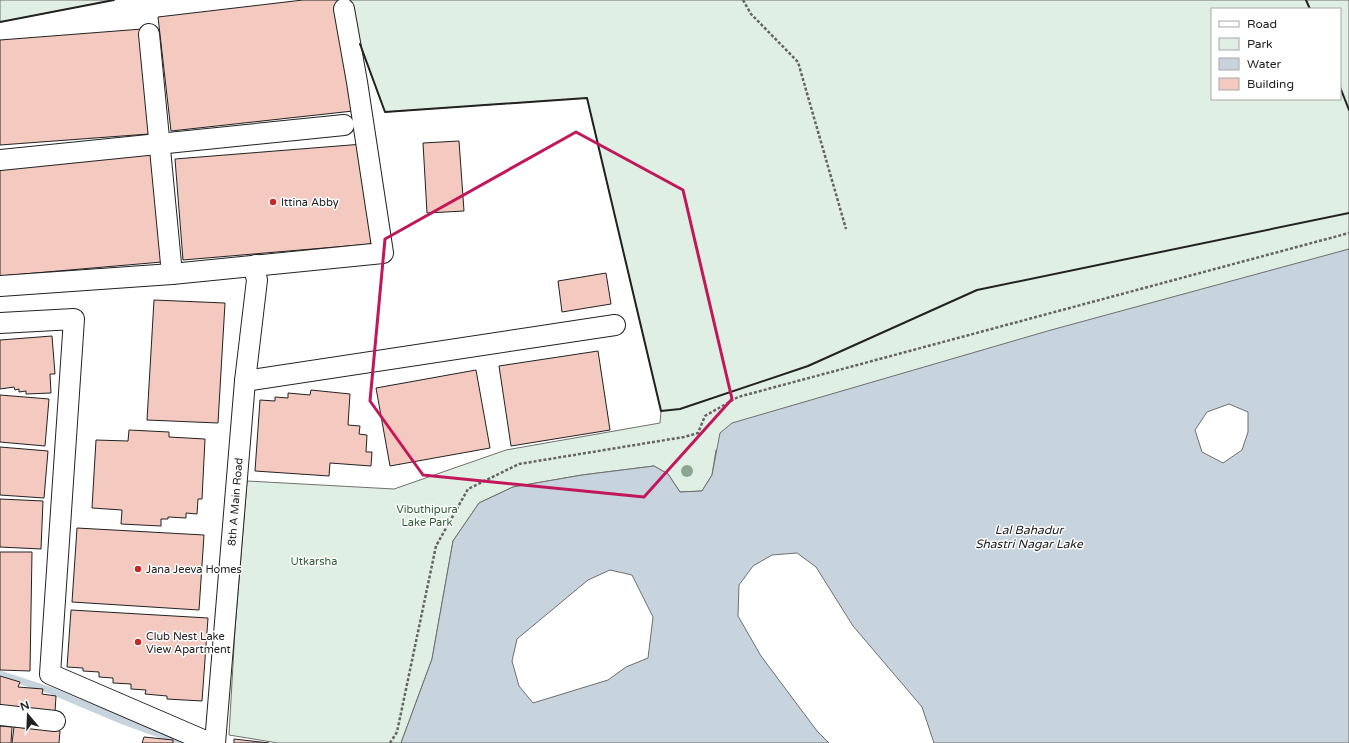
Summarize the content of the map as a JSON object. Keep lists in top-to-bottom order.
{
  "streets": {
    "street": ["8th A Main Road"]
  },
  "water": ["Lal Bahadur Shastri Nagar Lake"],
  "parks": ["Vibuthipura Lake Park", "Utkarsha"],
  "places": ["Ittina Abby", "Jana Jeeva Homes", "Club Nest Lake View Apartment"],
  "legend": [
    "Road",
    "Park",
    "Water",
    "Building"
  ],
  "north": "top"
}
